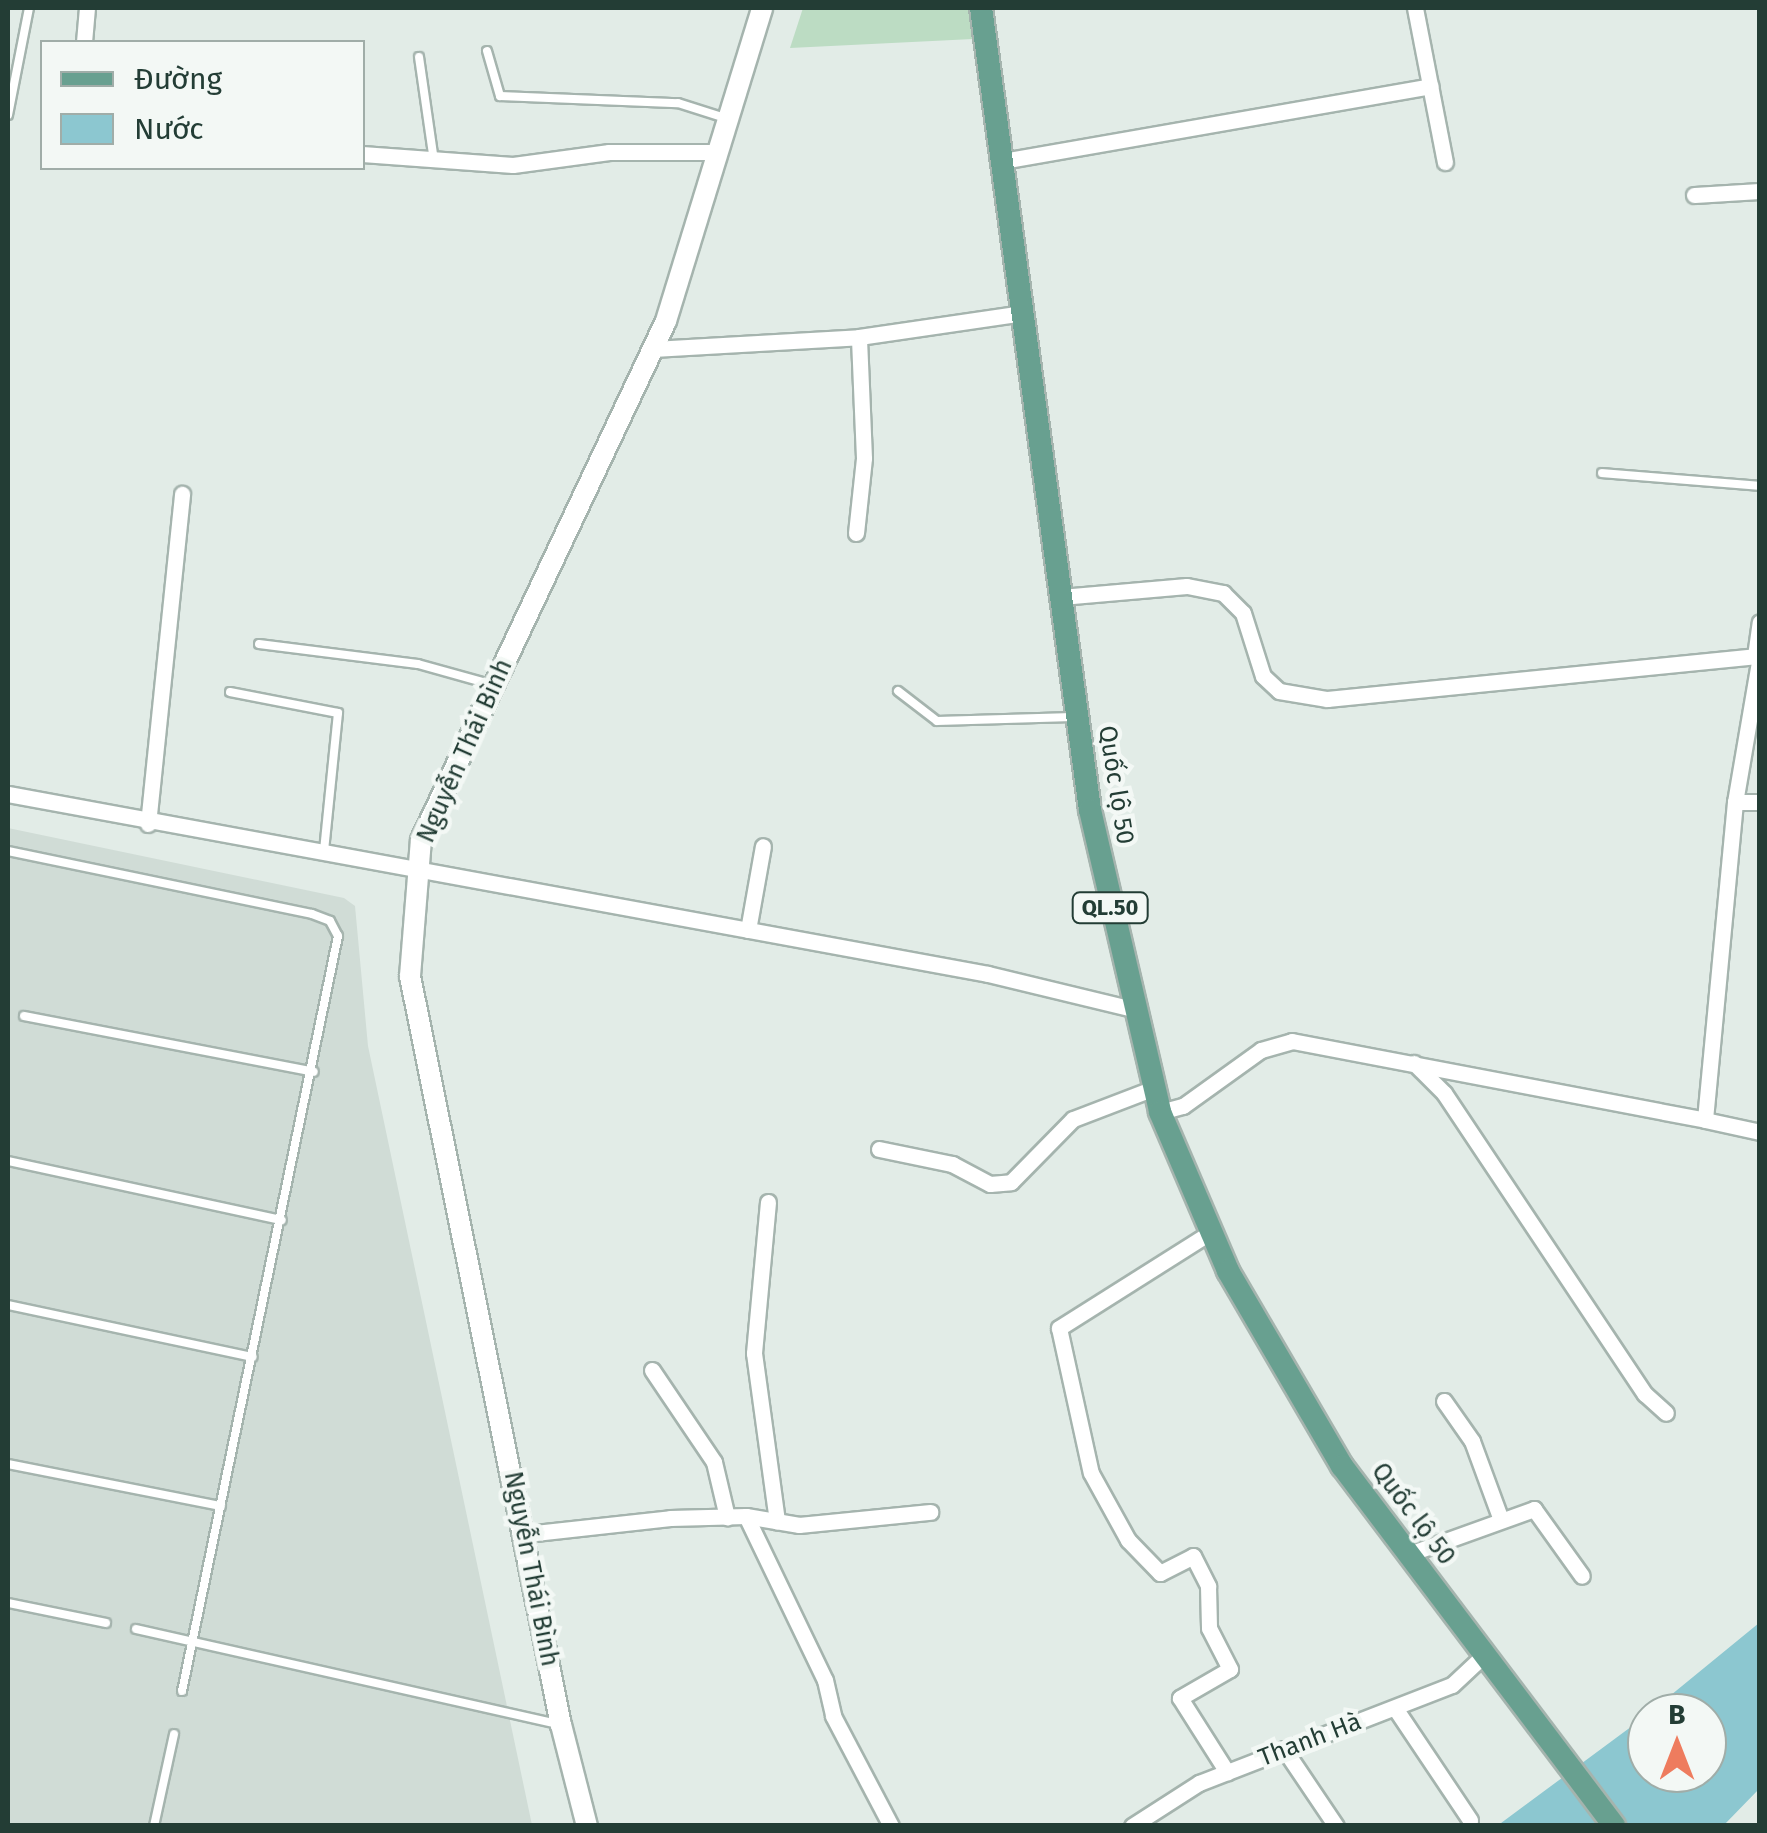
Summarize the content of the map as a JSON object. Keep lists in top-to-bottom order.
{
  "streets": {
    "main road": ["Quốc lộ 50", "QL.50"],
    "street": ["Nguyễn Thái Bình", "Thanh Hà"]
  },
  "crossings": [
    ["Quốc lộ 50", "Thanh Hà"]
  ],
  "legend": ["Đường", "Nước"],
  "north": "top"
}
